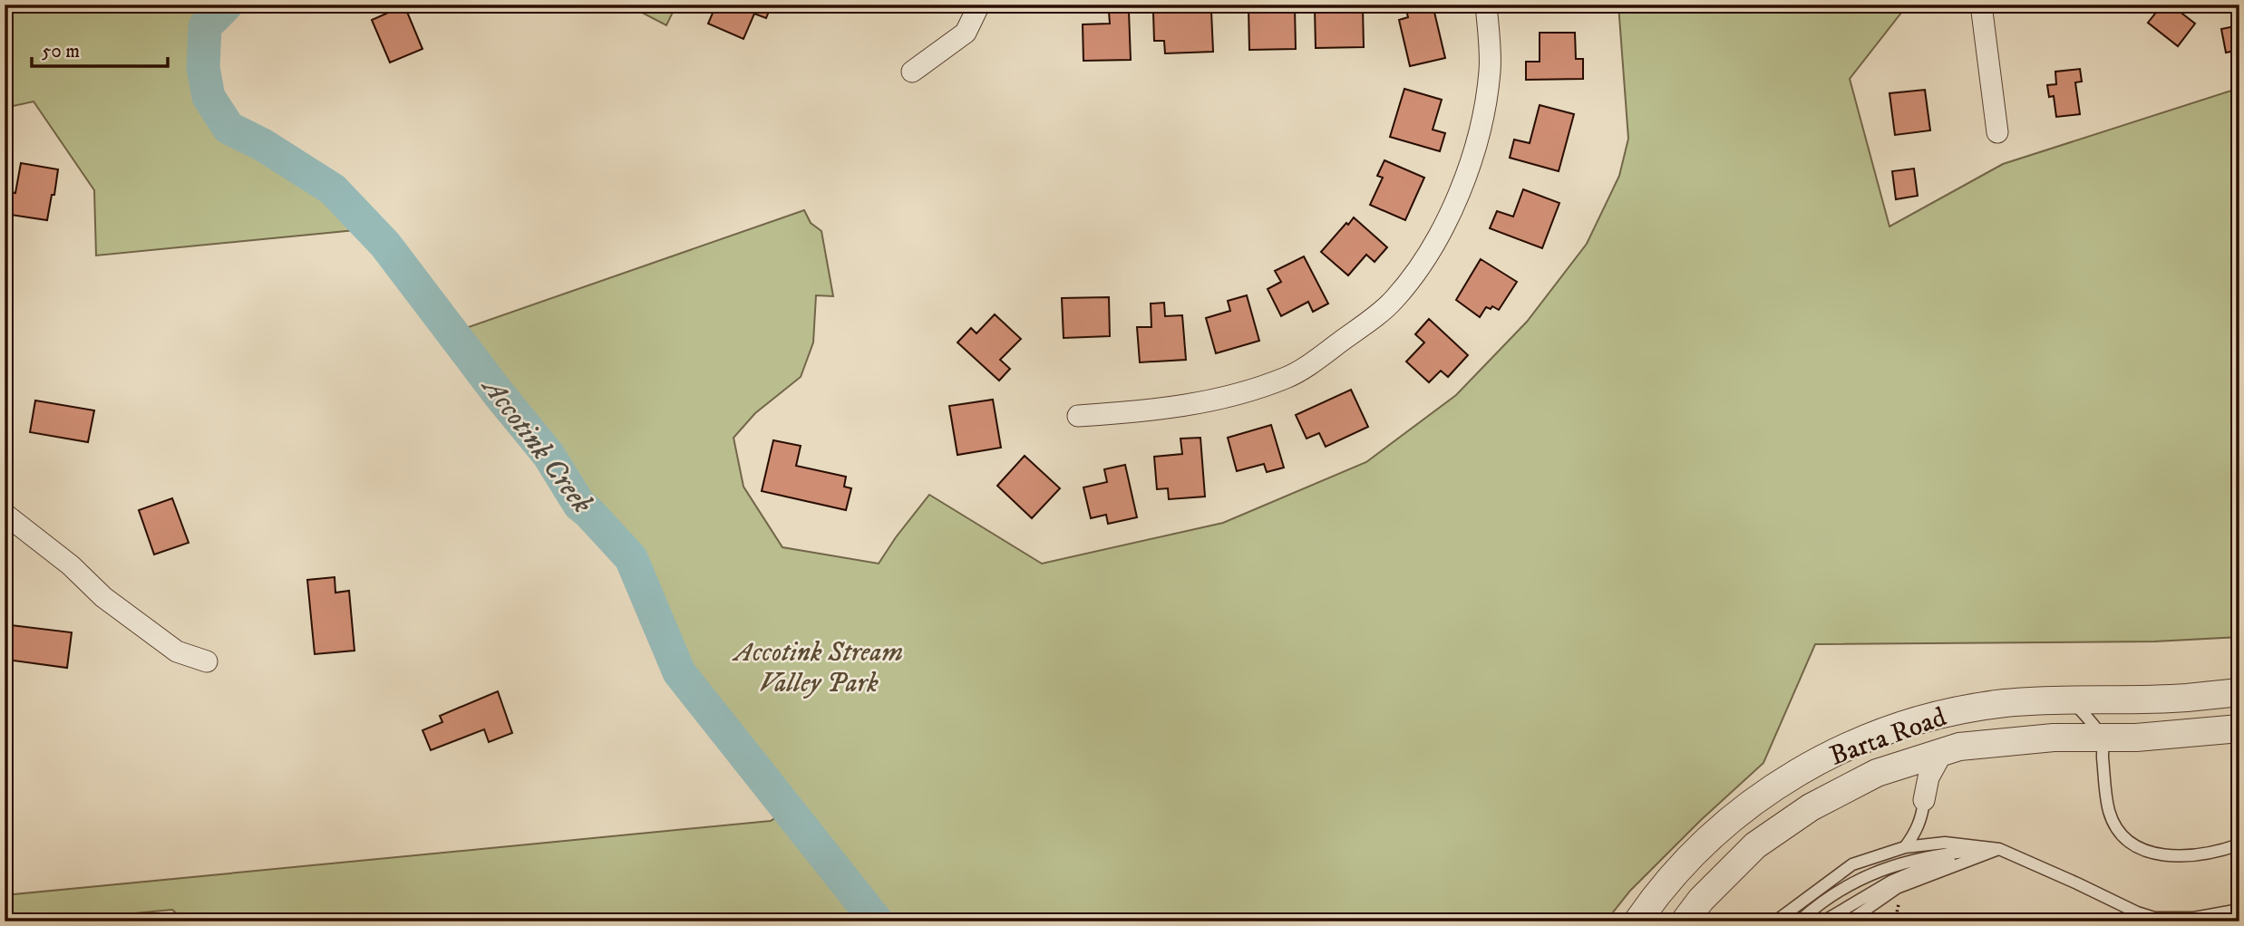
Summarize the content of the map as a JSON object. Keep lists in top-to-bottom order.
{
  "streets": {
    "street": ["Barta Road"]
  },
  "water": ["Accotink Creek"],
  "parks": ["Accotink Stream Valley Park"],
  "scale_bar": "50 m"
}
